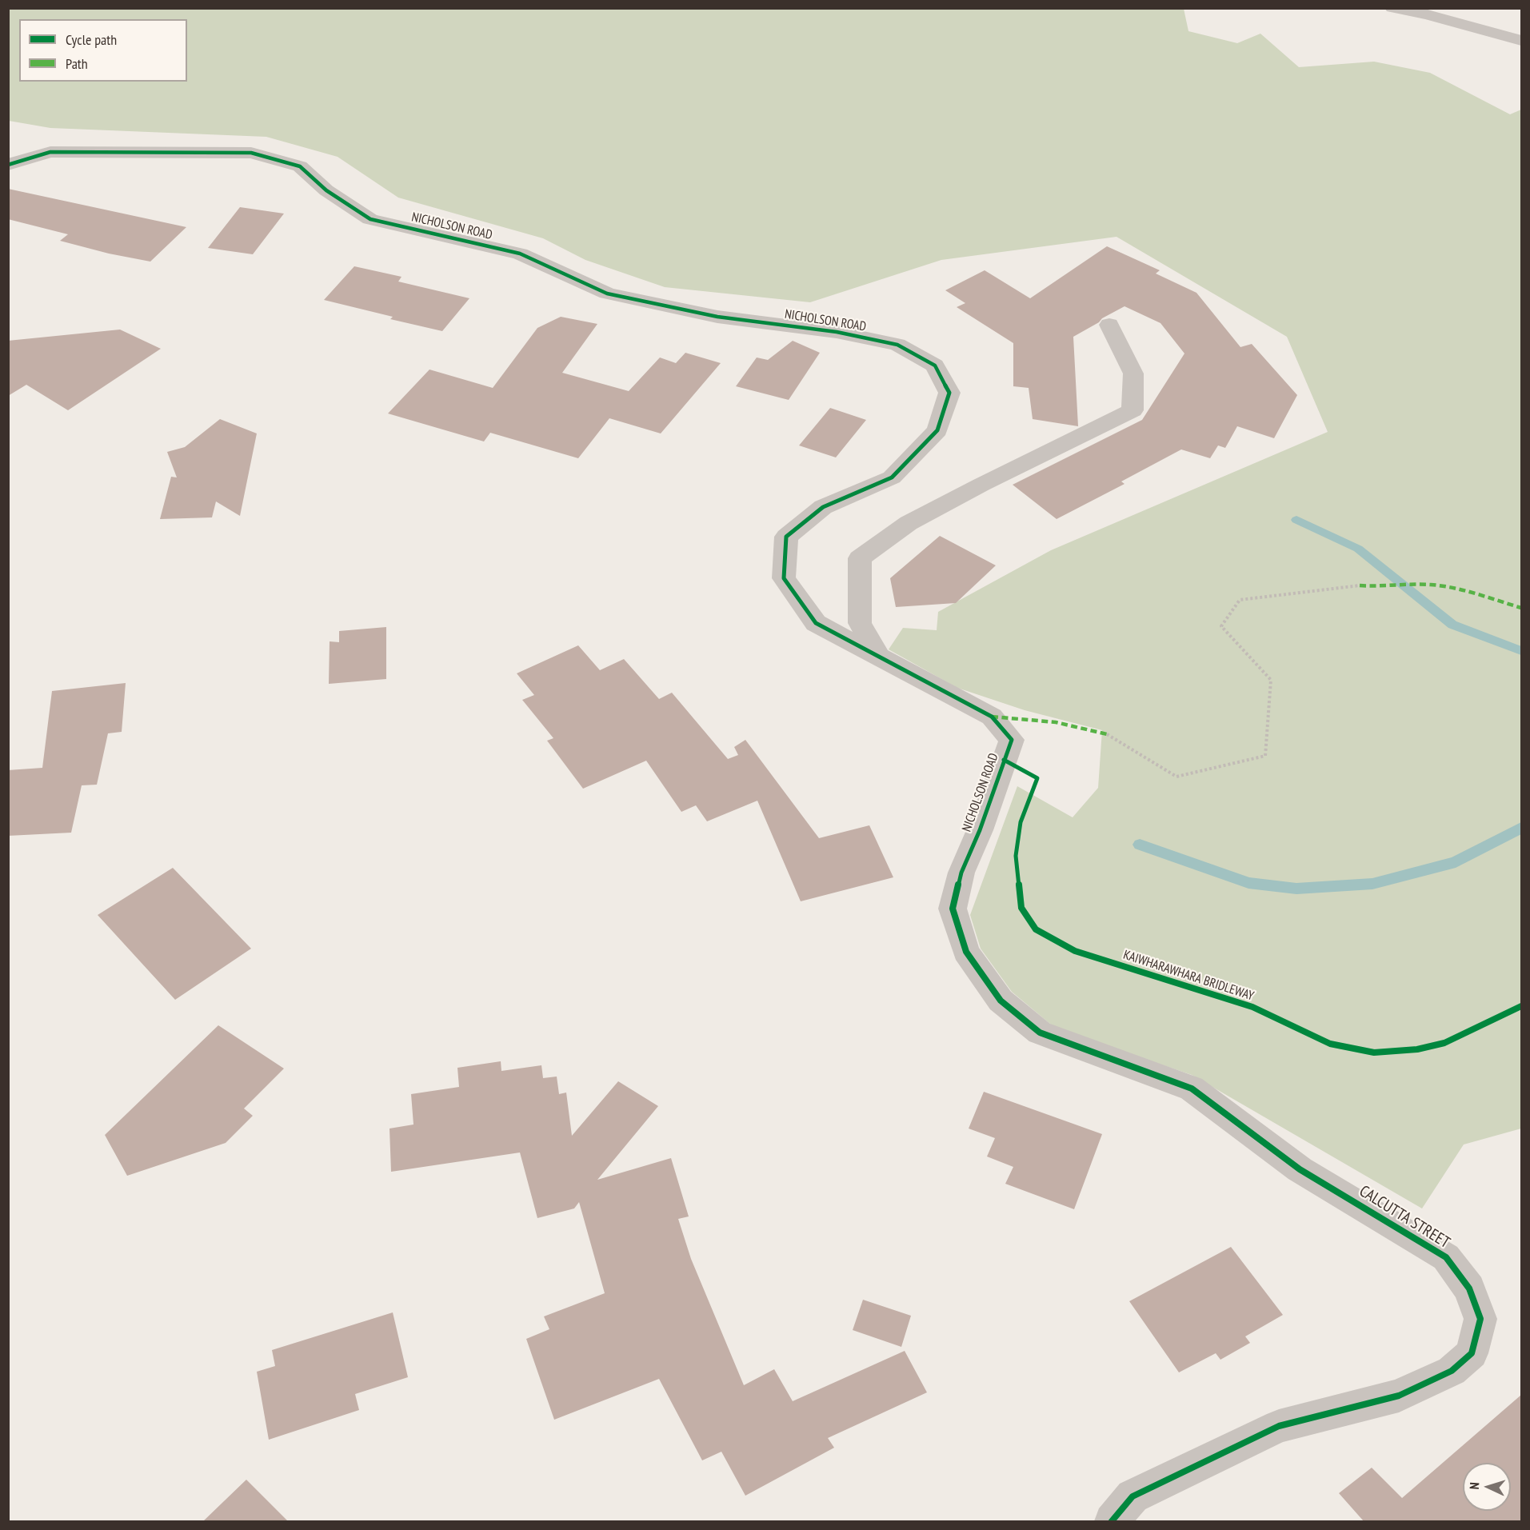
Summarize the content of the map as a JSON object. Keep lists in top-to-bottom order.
{
  "streets": {
    "street": ["NICHOLSON ROAD", "CALCUTTA STREET"],
    "cycle path": ["KAIWHARAWHARA BRIDLEWAY"]
  },
  "crossings": [
    ["NICHOLSON ROAD", "CALCUTTA STREET"]
  ],
  "legend": ["Cycle path", "Path"],
  "north": "left"
}
